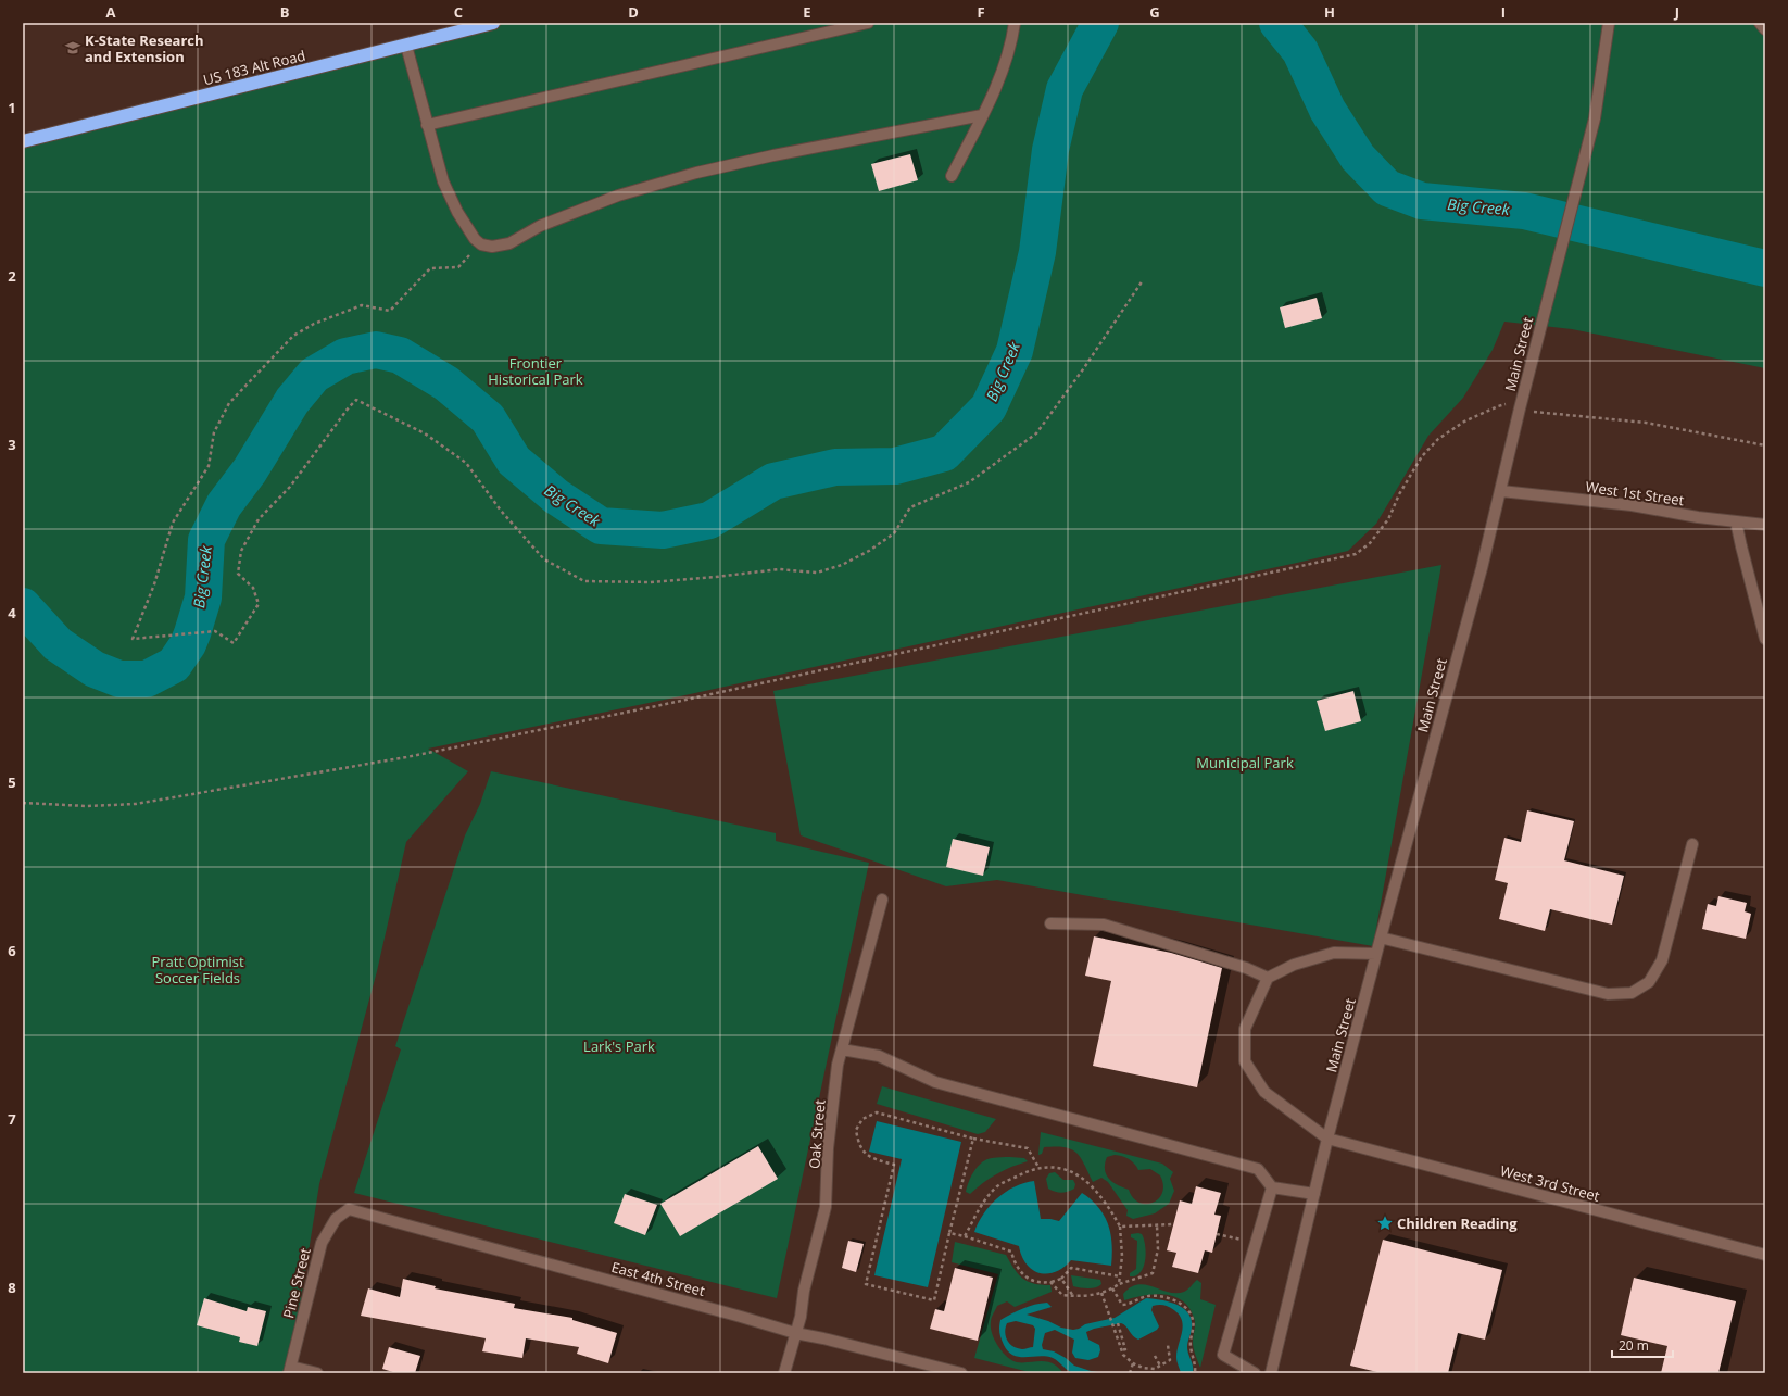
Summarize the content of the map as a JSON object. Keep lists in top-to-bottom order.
{
  "streets": {
    "highway": ["US 183 Alt Road"],
    "street": [
      "Main Street",
      "West 1st Street",
      "Oak Street",
      "West 3rd Street",
      "East 4th Street",
      "Pine Street"
    ]
  },
  "crossings": [
    ["Main Street", "West 1st Street"],
    ["Main Street", "West 3rd Street"],
    ["Oak Street", "East 4th Street"],
    ["East 4th Street", "Pine Street"]
  ],
  "water": ["Big Creek"],
  "parks": [
    "Frontier Historical Park",
    "Municipal Park",
    "Pratt Optimist Soccer Fields",
    "Lark's Park"
  ],
  "places": {
    "school or university": ["K-State Research and Extension"],
    "place": ["Children Reading"]
  },
  "scale_bar": "20 m",
  "grid": {
    "columns": [
      "A",
      "B",
      "C",
      "D",
      "E",
      "F",
      "G",
      "H",
      "I",
      "J"
    ],
    "rows": [
      "1",
      "2",
      "3",
      "4",
      "5",
      "6",
      "7",
      "8"
    ]
  }
}
